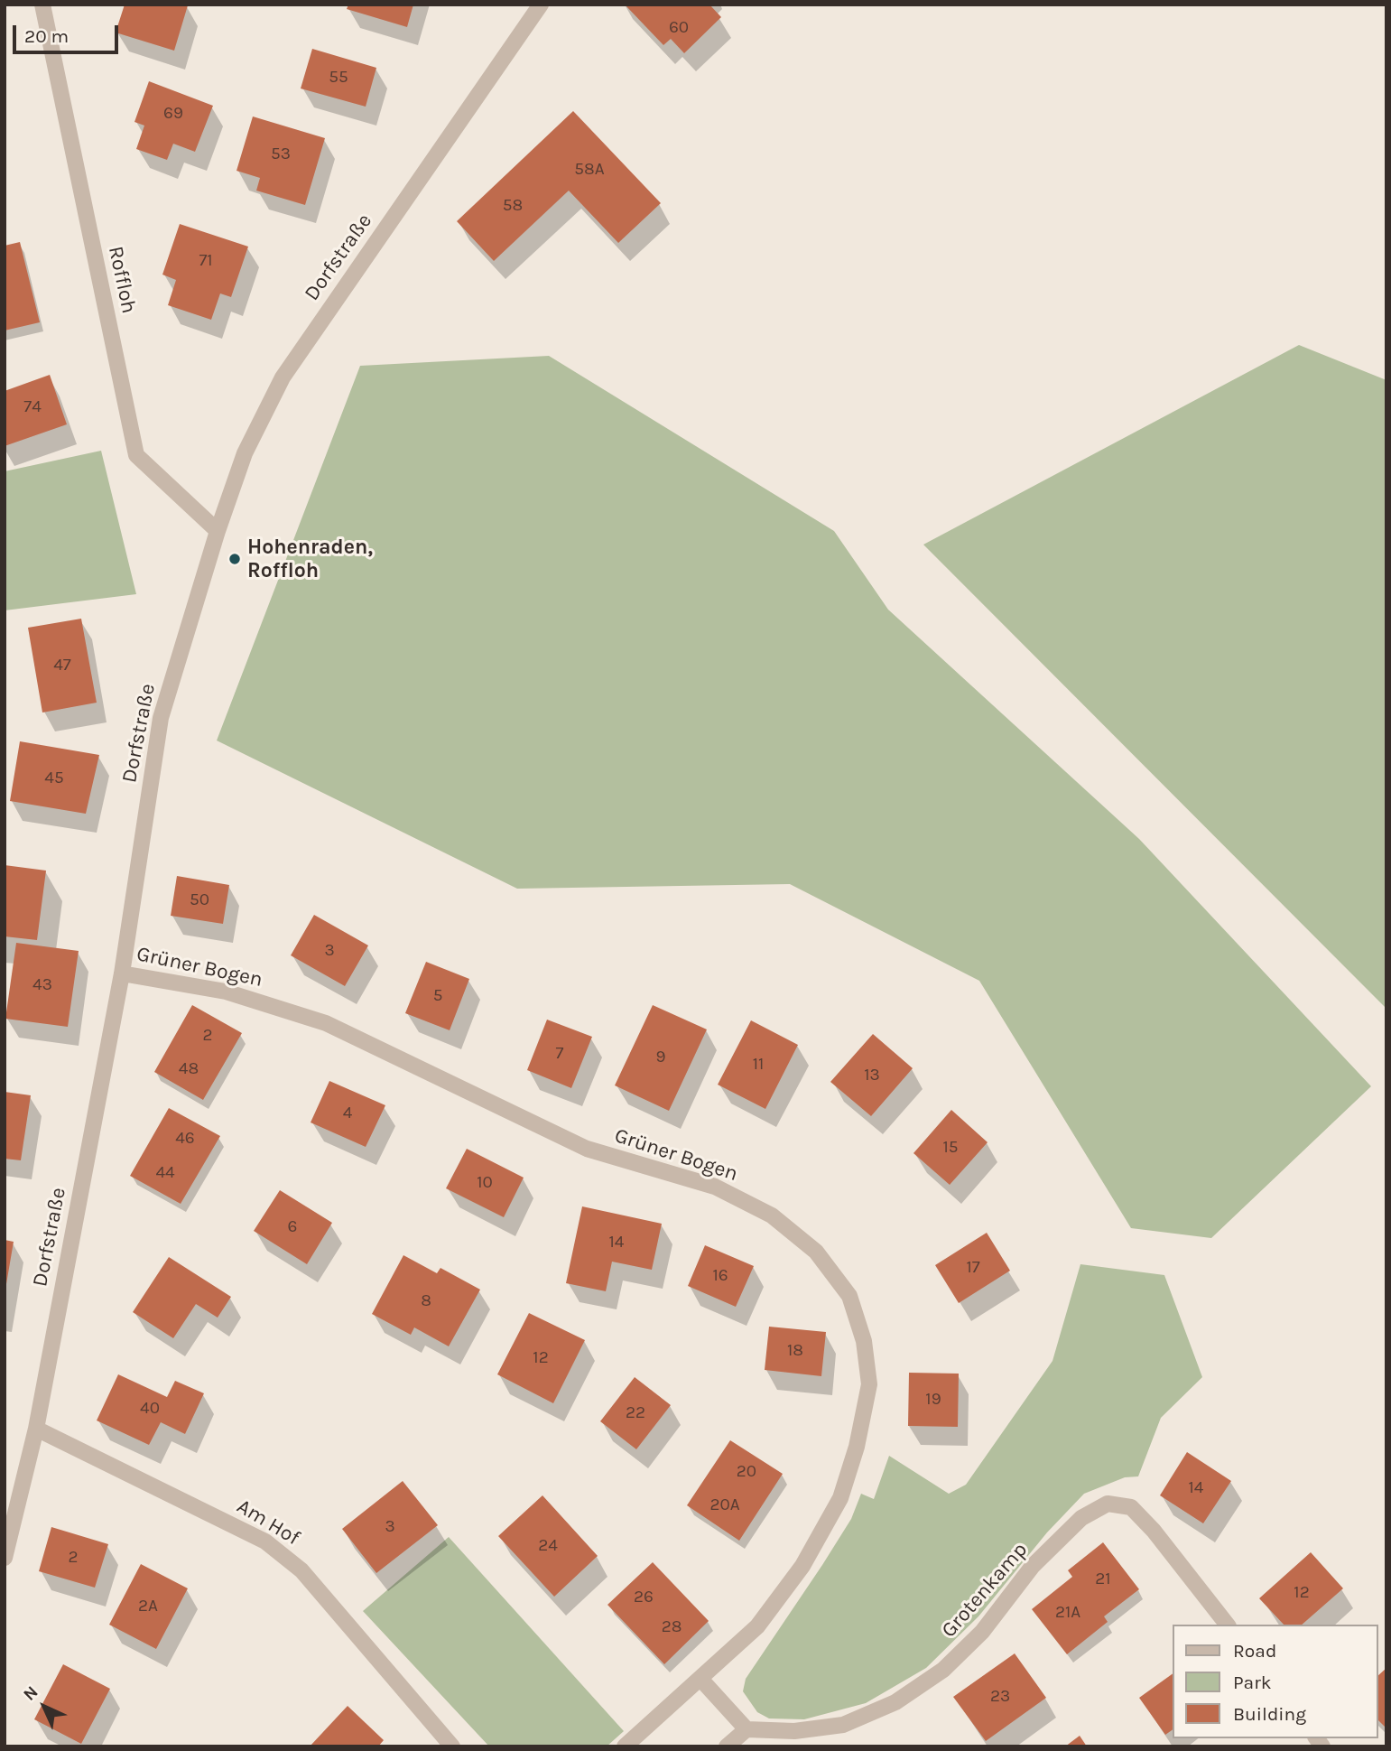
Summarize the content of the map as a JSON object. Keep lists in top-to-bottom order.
{
  "streets": {
    "street": [
      "Dorfstraße",
      "Roffloh",
      "Grüner Bogen",
      "Am Hof",
      "Grotenkamp"
    ]
  },
  "crossings": [
    ["Dorfstraße", "Roffloh"],
    ["Dorfstraße", "Grüner Bogen"],
    ["Dorfstraße", "Am Hof"]
  ],
  "places": ["Hohenraden, Roffloh"],
  "house_numbers": [
    "60",
    "55",
    "69",
    "53",
    "58A",
    "58",
    "71",
    "74",
    "47",
    "45",
    "50",
    "3",
    "43",
    "5",
    "2",
    "7",
    "9",
    "11",
    "48",
    "13",
    "4",
    "46",
    "15",
    "44",
    "10",
    "6",
    "14",
    "17",
    "16",
    "8",
    "18",
    "12",
    "19",
    "40",
    "22",
    "20",
    "14",
    "20A",
    "3",
    "24",
    "2",
    "21",
    "12",
    "26",
    "2A",
    "21A",
    "28",
    "23"
  ],
  "legend": ["Road", "Park", "Building"],
  "scale_bar": "20 m",
  "north": "top left"
}
